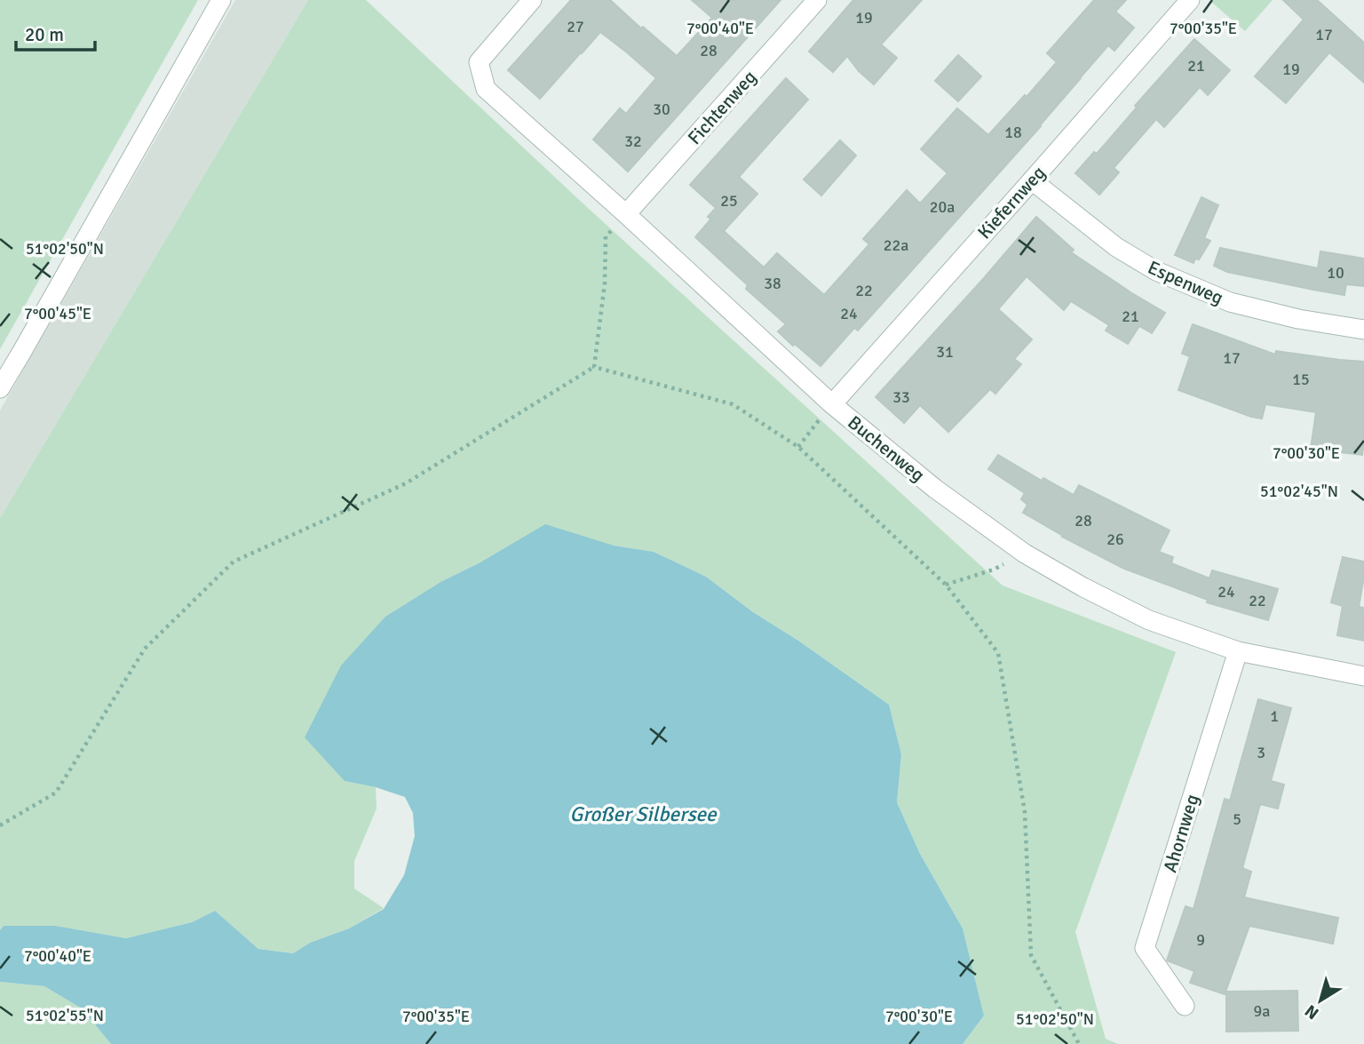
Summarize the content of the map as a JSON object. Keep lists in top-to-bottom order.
{
  "streets": {
    "street": [
      "Fichtenweg",
      "Kiefernweg",
      "Espenweg",
      "Buchenweg",
      "Ahornweg"
    ]
  },
  "crossings": [
    ["Fichtenweg", "Buchenweg"],
    ["Kiefernweg", "Espenweg"],
    ["Kiefernweg", "Buchenweg"],
    ["Buchenweg", "Ahornweg"]
  ],
  "water": ["Großer Silbersee"],
  "house_numbers": [
    "19",
    "27",
    "17",
    "28",
    "21",
    "19",
    "30",
    "18",
    "32",
    "25",
    "20a",
    "22a",
    "10",
    "38",
    "22",
    "24",
    "21",
    "31",
    "17",
    "15",
    "33",
    "28",
    "26",
    "24",
    "22",
    "1",
    "3",
    "5",
    "9",
    "9a"
  ],
  "scale_bar": "20 m",
  "north": "bottom left",
  "coordinates": [
    "7°00'40\"E",
    "7°00'35\"E",
    "51°02'50\"N",
    "7°00'45\"E",
    "7°00'30\"E",
    "51°02'45\"N",
    "51°02'55\"N"
  ]
}
